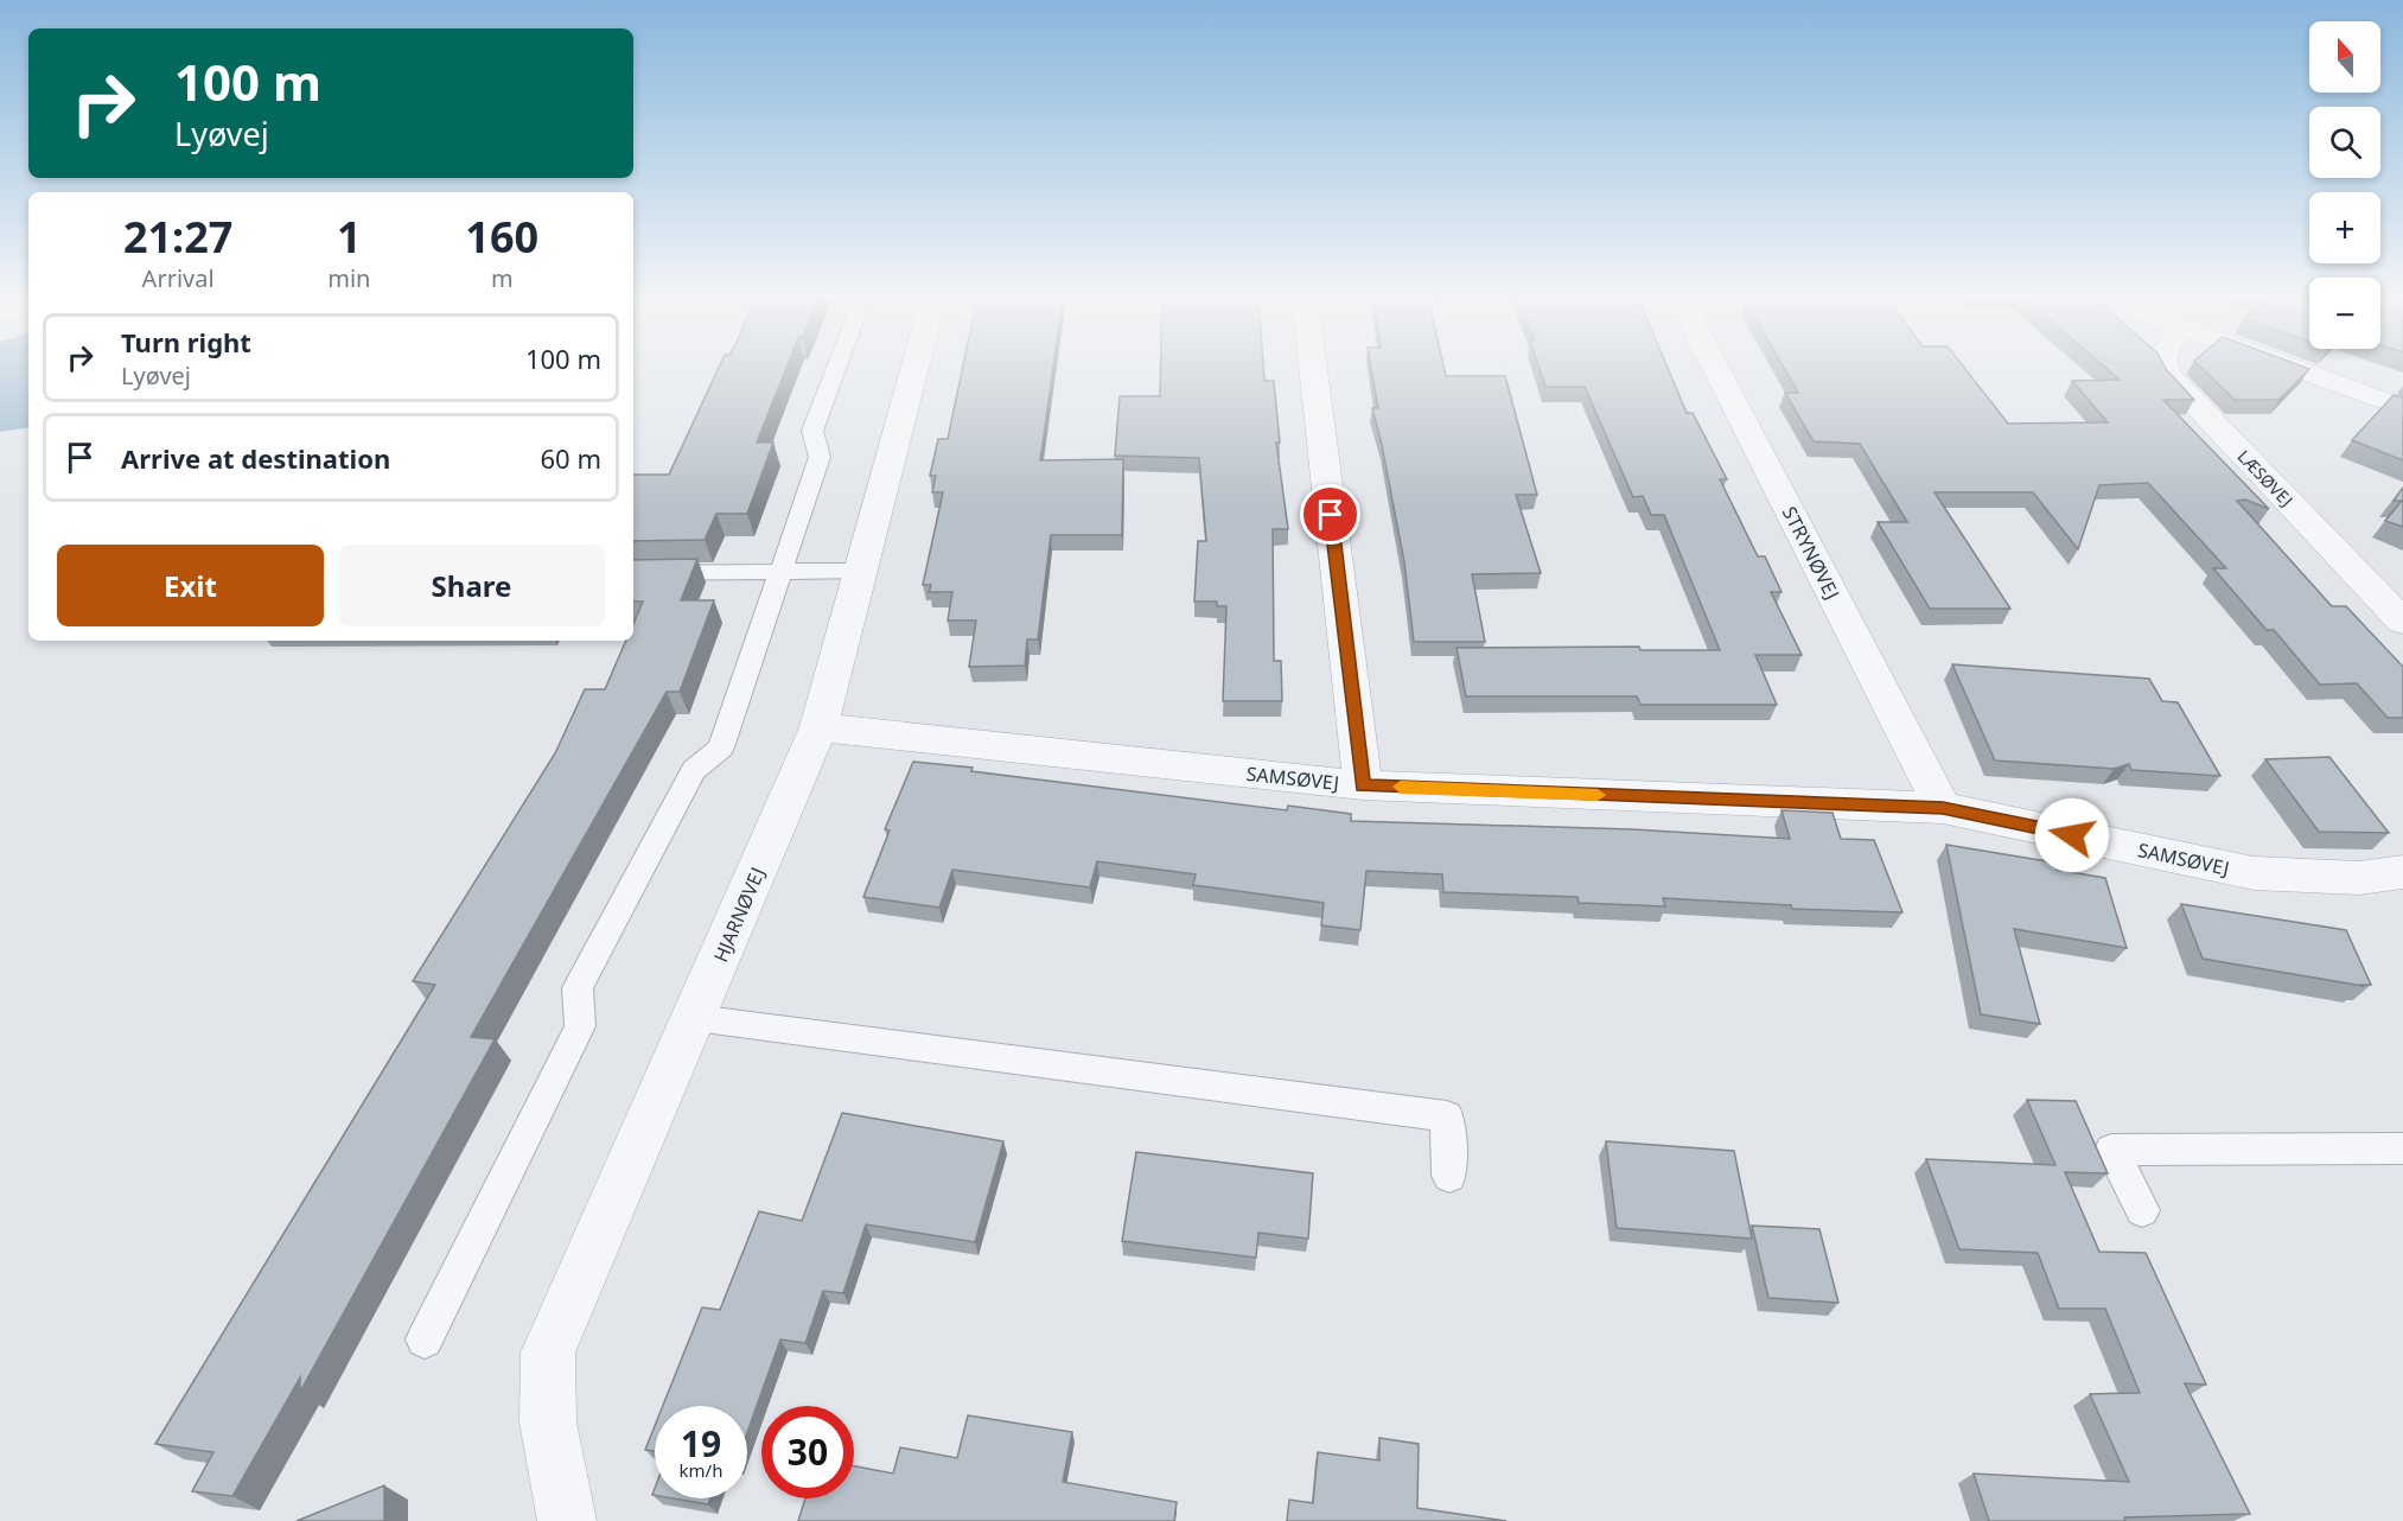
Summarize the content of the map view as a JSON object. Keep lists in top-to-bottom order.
{
  "streets": {
    "street": [
      "LÆSØVEJ",
      "STRYNØVEJ",
      "SAMSØVEJ",
      "HJARNØVEJ"
    ]
  },
  "crossings": [
    ["STRYNØVEJ", "SAMSØVEJ"],
    ["SAMSØVEJ", "HJARNØVEJ"]
  ],
  "north": "top",
  "page": {
    "map_buttons": ["+", "−"],
    "turn": ["100 m", "Lyøvej"],
    "eta": [
      "21:27",
      "Arrival",
      "1",
      "min",
      "160",
      "m"
    ],
    "list": [
      {
        "name": "Turn right",
        "note": "Lyøvej",
        "value": "100 m"
      },
      {
        "name": "Arrive at destination",
        "value": "60 m"
      }
    ],
    "buttons": ["Exit", "Share"],
    "speed": "19 km/h",
    "limit": "30"
  }
}
